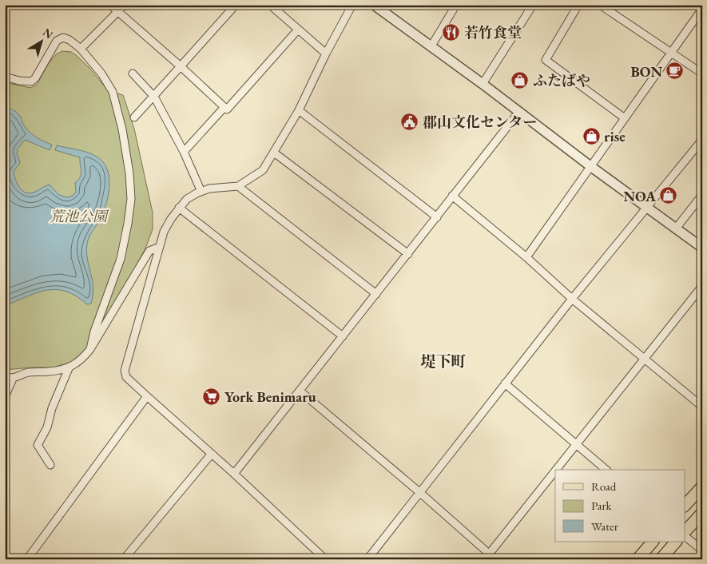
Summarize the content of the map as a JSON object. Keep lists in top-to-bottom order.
{
  "districts": ["堤下町"],
  "parks": ["荒池公園"],
  "places": {
    "restaurant": ["若竹食堂"],
    "cafe": ["BON"],
    "shop": ["ふたばや", "rise", "NOA"],
    "public building": ["郡山文化センター"],
    "supermarket": ["York Benimaru"]
  },
  "legend": ["Road", "Park", "Water"],
  "north": "top right"
}
